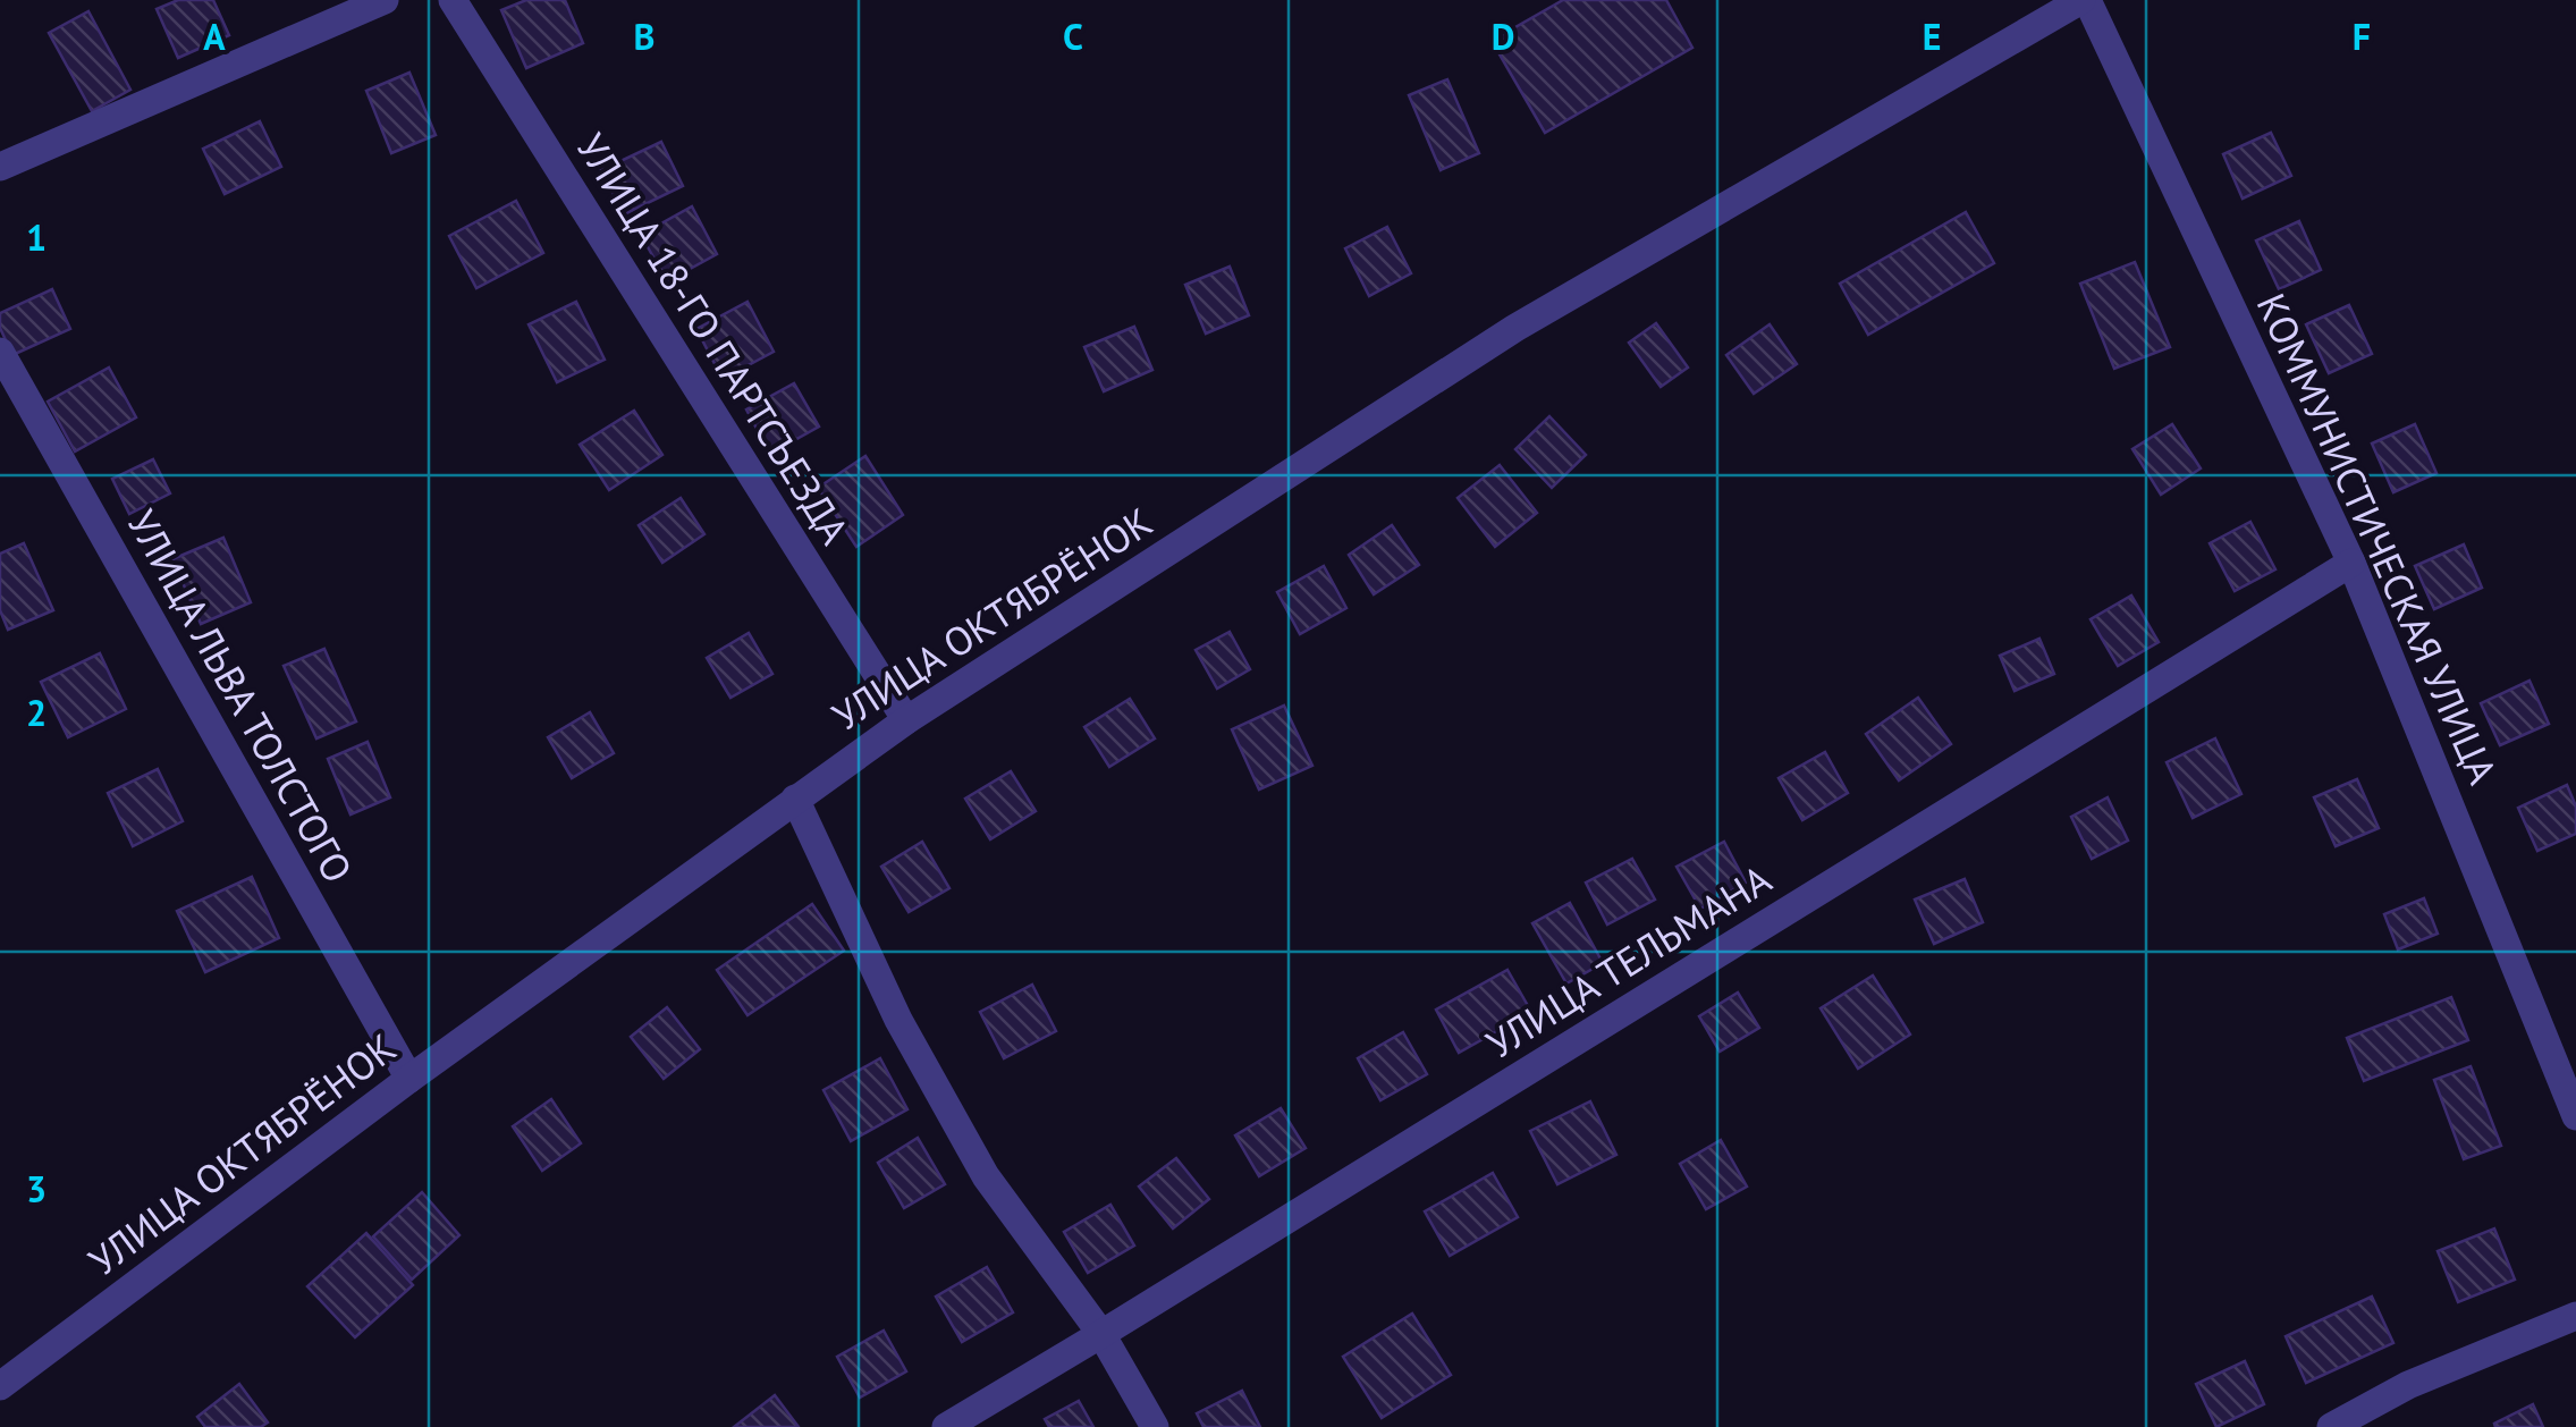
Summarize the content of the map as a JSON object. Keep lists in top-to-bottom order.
{
  "streets": {
    "street": [
      "УЛИЦА 18-ГО ПАРТСЪЕЗДА",
      "КОММУНИСТИЧЕСКАЯ УЛИЦА",
      "УЛИЦА ОКТЯБРЁНОК",
      "УЛИЦА ЛЬВА ТОЛСТОГО",
      "УЛИЦА ТЕЛЬМАНА"
    ]
  },
  "crossings": [
    ["УЛИЦА 18-ГО ПАРТСЪЕЗДА", "УЛИЦА ОКТЯБРЁНОК"],
    ["КОММУНИСТИЧЕСКАЯ УЛИЦА", "УЛИЦА ОКТЯБРЁНОК"],
    ["КОММУНИСТИЧЕСКАЯ УЛИЦА", "УЛИЦА ТЕЛЬМАНА"],
    ["УЛИЦА ОКТЯБРЁНОК", "УЛИЦА ЛЬВА ТОЛСТОГО"]
  ],
  "grid": {
    "columns": [
      "A",
      "B",
      "C",
      "D",
      "E",
      "F"
    ],
    "rows": ["1", "2", "3"]
  }
}
